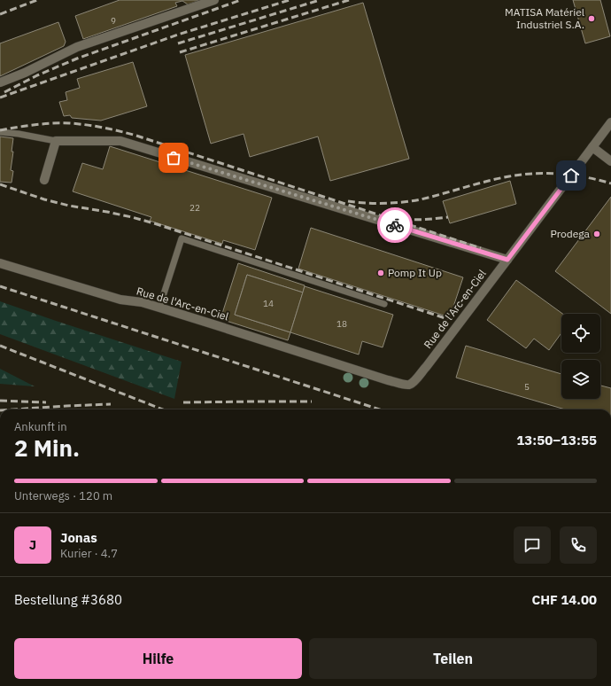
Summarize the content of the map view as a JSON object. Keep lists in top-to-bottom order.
{
  "streets": {
    "street": ["Rue de l'Arc-en-Ciel"]
  },
  "places": ["MATISA Matériel Industriel S.A.", "Prodega", "Pomp It Up"],
  "house_numbers": [
    "9",
    "22",
    "14",
    "18",
    "5"
  ],
  "page": {
    "heading": ["2 Min.", "Ankunft in", "13:50–13:55"],
    "panel": [
      "Jonas",
      "Kurier · 4.7",
      "Bestellung #3680",
      "CHF 14.00"
    ],
    "bar": "Unterwegs · 120 m",
    "round": "J",
    "buttons": ["Hilfe", "Teilen"]
  }
}
